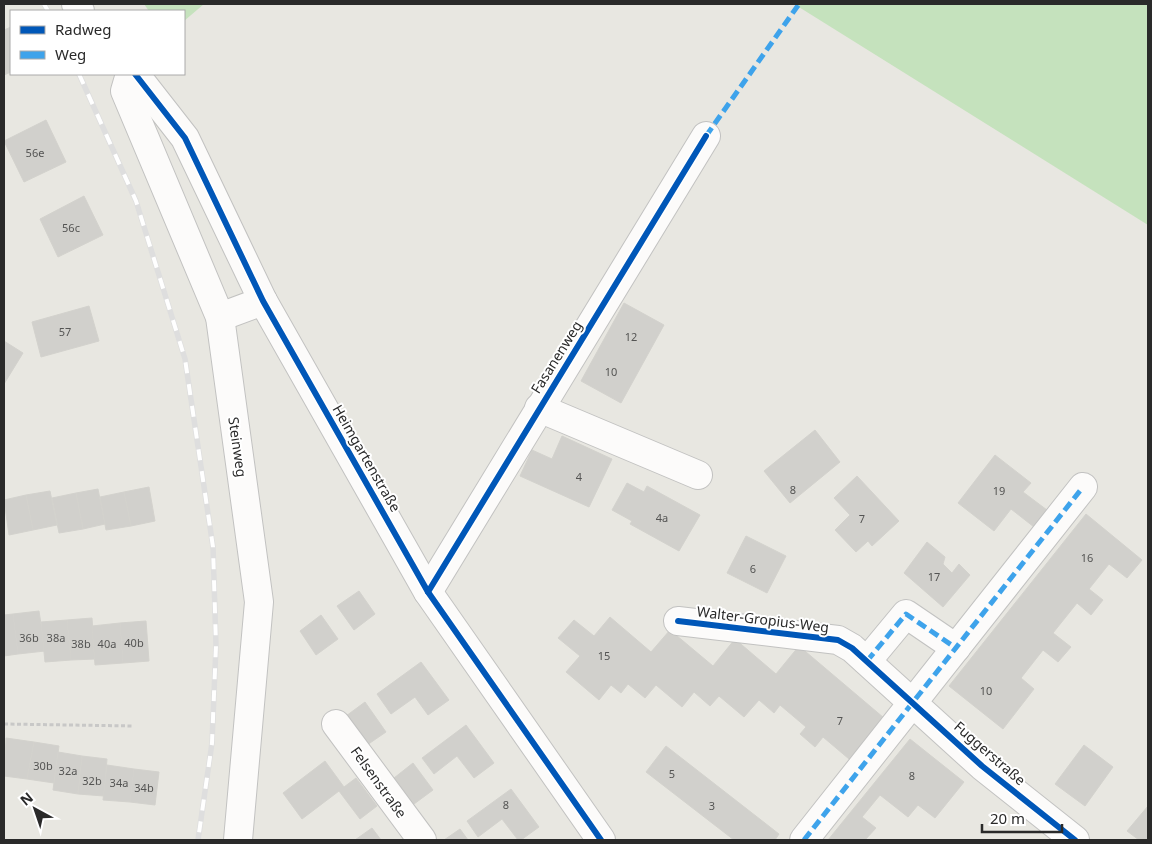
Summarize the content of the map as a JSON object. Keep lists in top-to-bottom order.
{
  "streets": {
    "street": [
      "Fasanenweg",
      "Steinweg",
      "Heimgartenstraße",
      "Walter-Gropius-Weg",
      "Fuggerstraße",
      "Felsenstraße"
    ]
  },
  "crossings": [
    ["Fasanenweg", "Heimgartenstraße"],
    ["Walter-Gropius-Weg", "Fuggerstraße"]
  ],
  "house_numbers": [
    "56e",
    "56c",
    "57",
    "12",
    "10",
    "4",
    "8",
    "19",
    "4a",
    "7",
    "16",
    "6",
    "17",
    "36b",
    "38a",
    "40b",
    "38b",
    "40a",
    "15",
    "10",
    "7",
    "30b",
    "32a",
    "5",
    "8",
    "32b",
    "34a",
    "34b",
    "8",
    "3"
  ],
  "legend": ["Radweg", "Weg"],
  "scale_bar": "20 m",
  "north": "top left"
}
